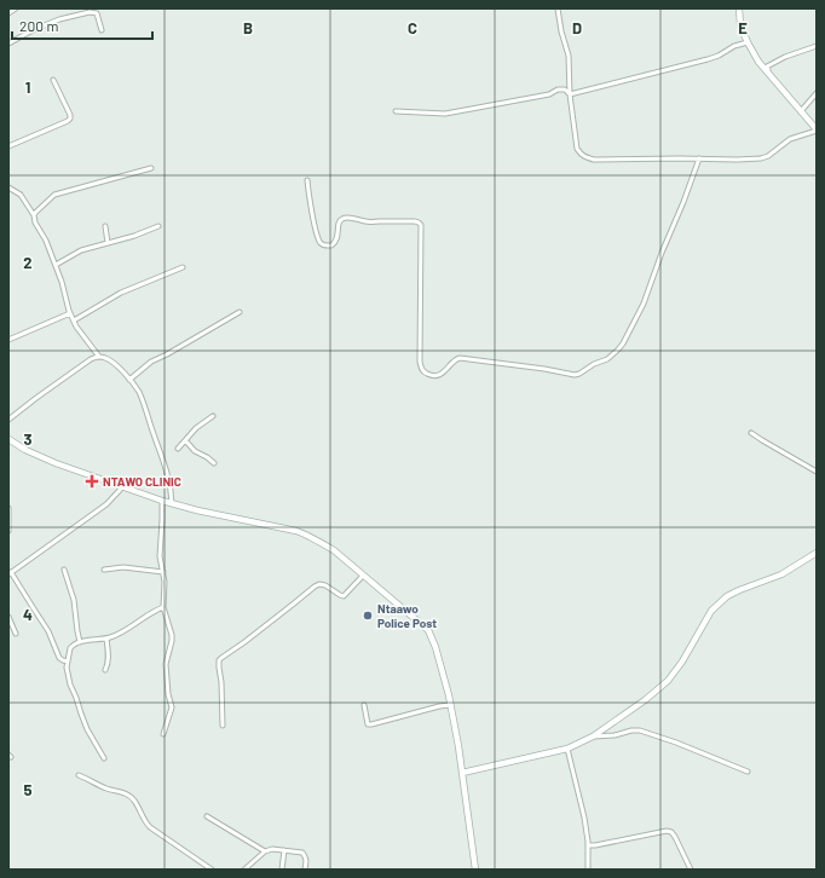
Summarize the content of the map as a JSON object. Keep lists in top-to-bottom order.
{
  "places": {
    "health": ["NTAWO CLINIC"],
    "other": ["Ntaawo Police Post"]
  },
  "scale_bar": "200 m",
  "grid": {
    "columns": [
      "B",
      "C",
      "D",
      "E"
    ],
    "rows": [
      "1",
      "2",
      "3",
      "4",
      "5"
    ]
  }
}
